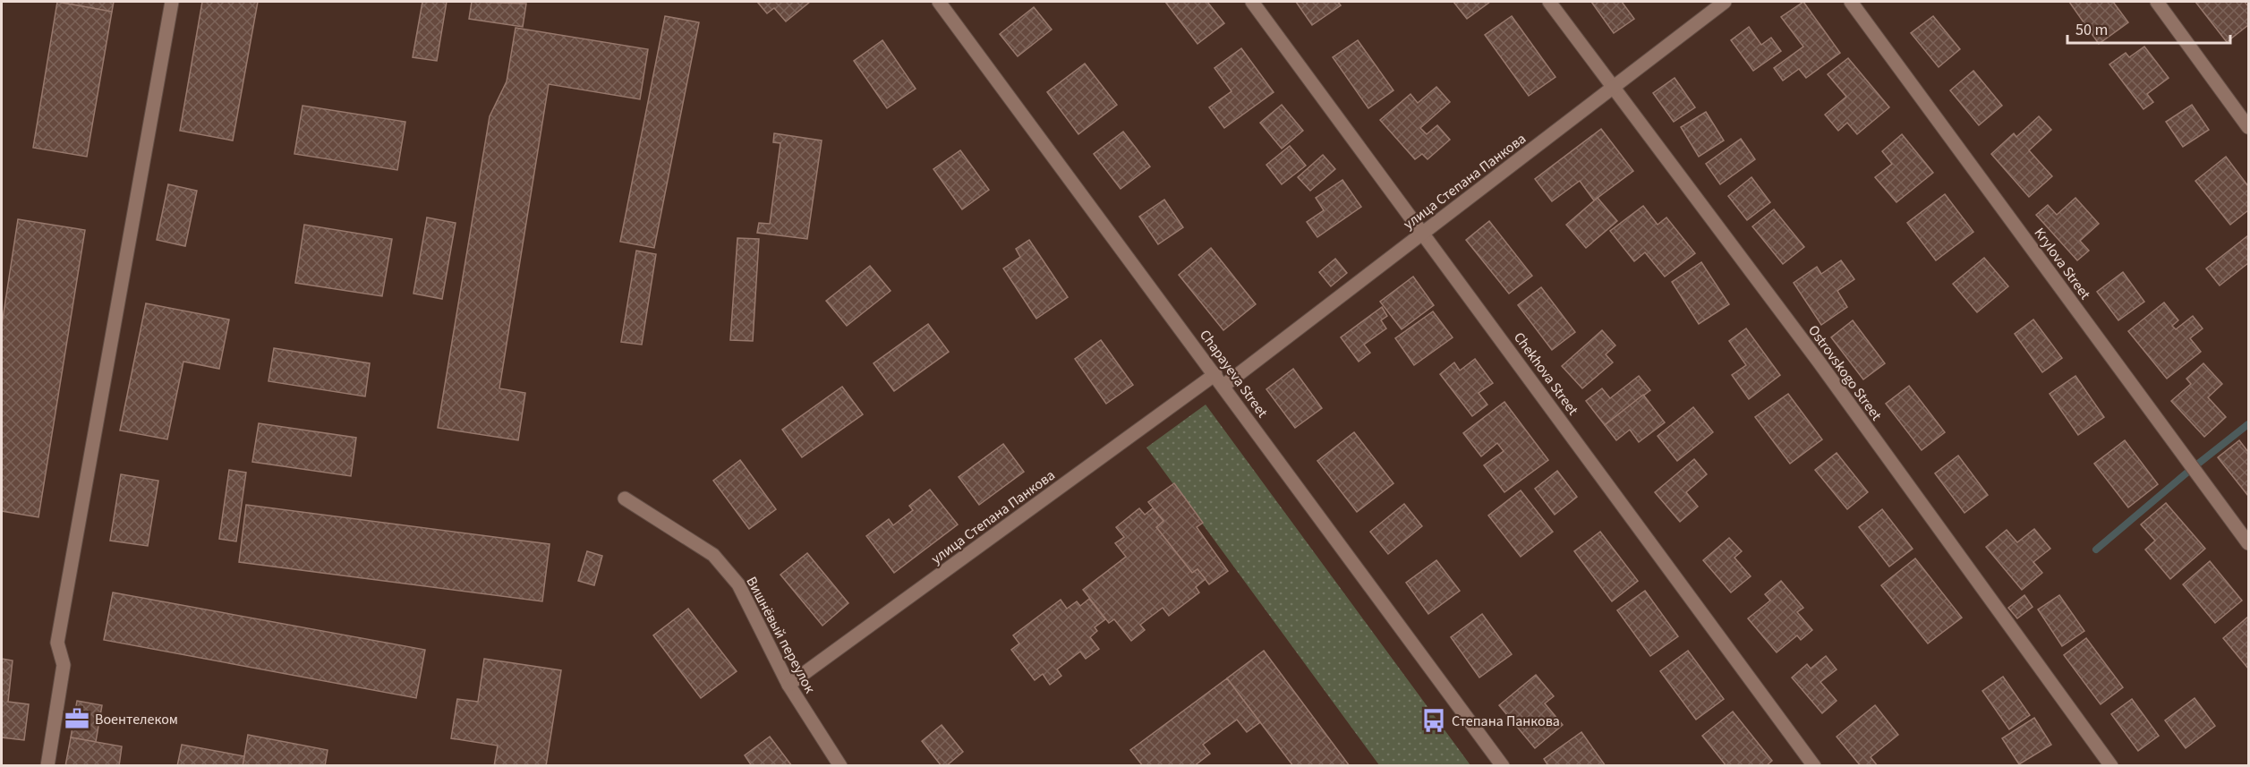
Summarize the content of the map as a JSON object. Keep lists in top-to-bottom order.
{
  "streets": {
    "street": [
      "улица Степана Панкова",
      "Krylova Street",
      "Ostrovskogo Street",
      "Chapayeva Street",
      "Chekhova Street",
      "Вишнёвый переулок"
    ]
  },
  "crossings": [
    ["улица Степана Панкова", "Ostrovskogo Street"],
    ["улица Степана Панкова", "Chapayeva Street"],
    ["улица Степана Панкова", "Chekhova Street"],
    ["улица Степана Панкова", "Вишнёвый переулок"]
  ],
  "places": {
    "office": ["Воентелеком"],
    "bus stop": ["Степана Панкова"]
  },
  "scale_bar": "50 m"
}
